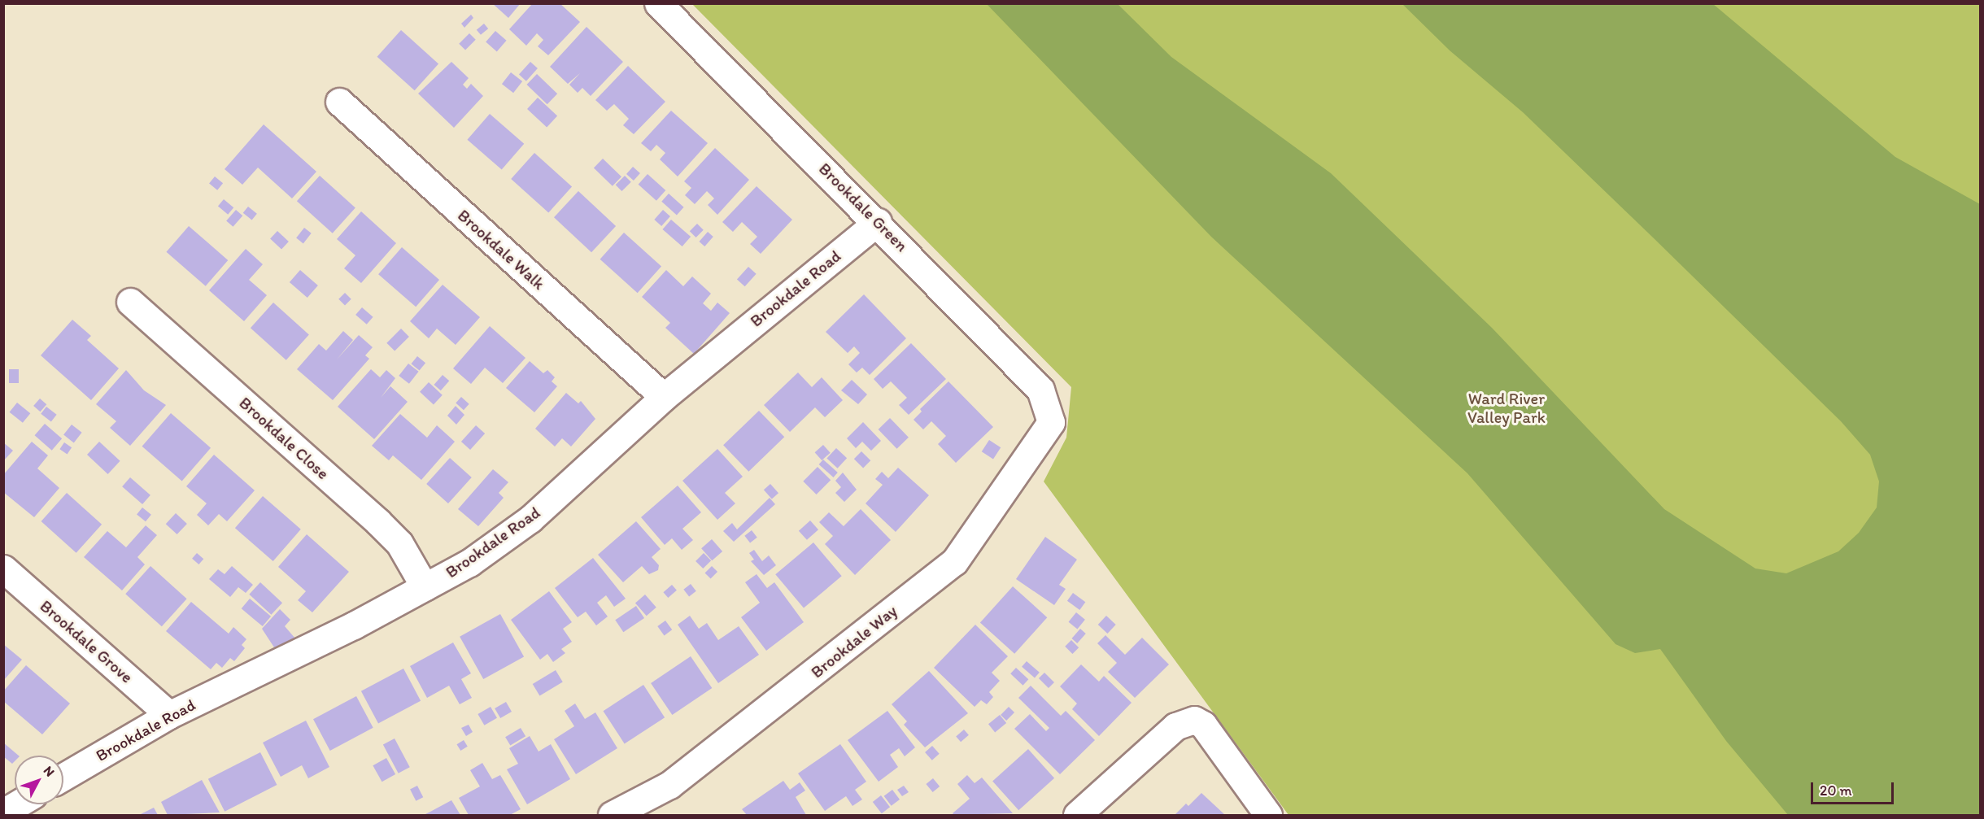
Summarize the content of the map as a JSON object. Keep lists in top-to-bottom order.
{
  "streets": {
    "street": [
      "Brookdale Green",
      "Brookdale Walk",
      "Brookdale Road",
      "Brookdale Close",
      "Brookdale Grove",
      "Brookdale Way"
    ]
  },
  "crossings": [
    ["Brookdale Green", "Brookdale Road"],
    ["Brookdale Green", "Brookdale Way"],
    ["Brookdale Walk", "Brookdale Road"],
    ["Brookdale Road", "Brookdale Close"],
    ["Brookdale Road", "Brookdale Grove"]
  ],
  "parks": ["Ward River Valley Park"],
  "scale_bar": "20 m",
  "north": "top right"
}
